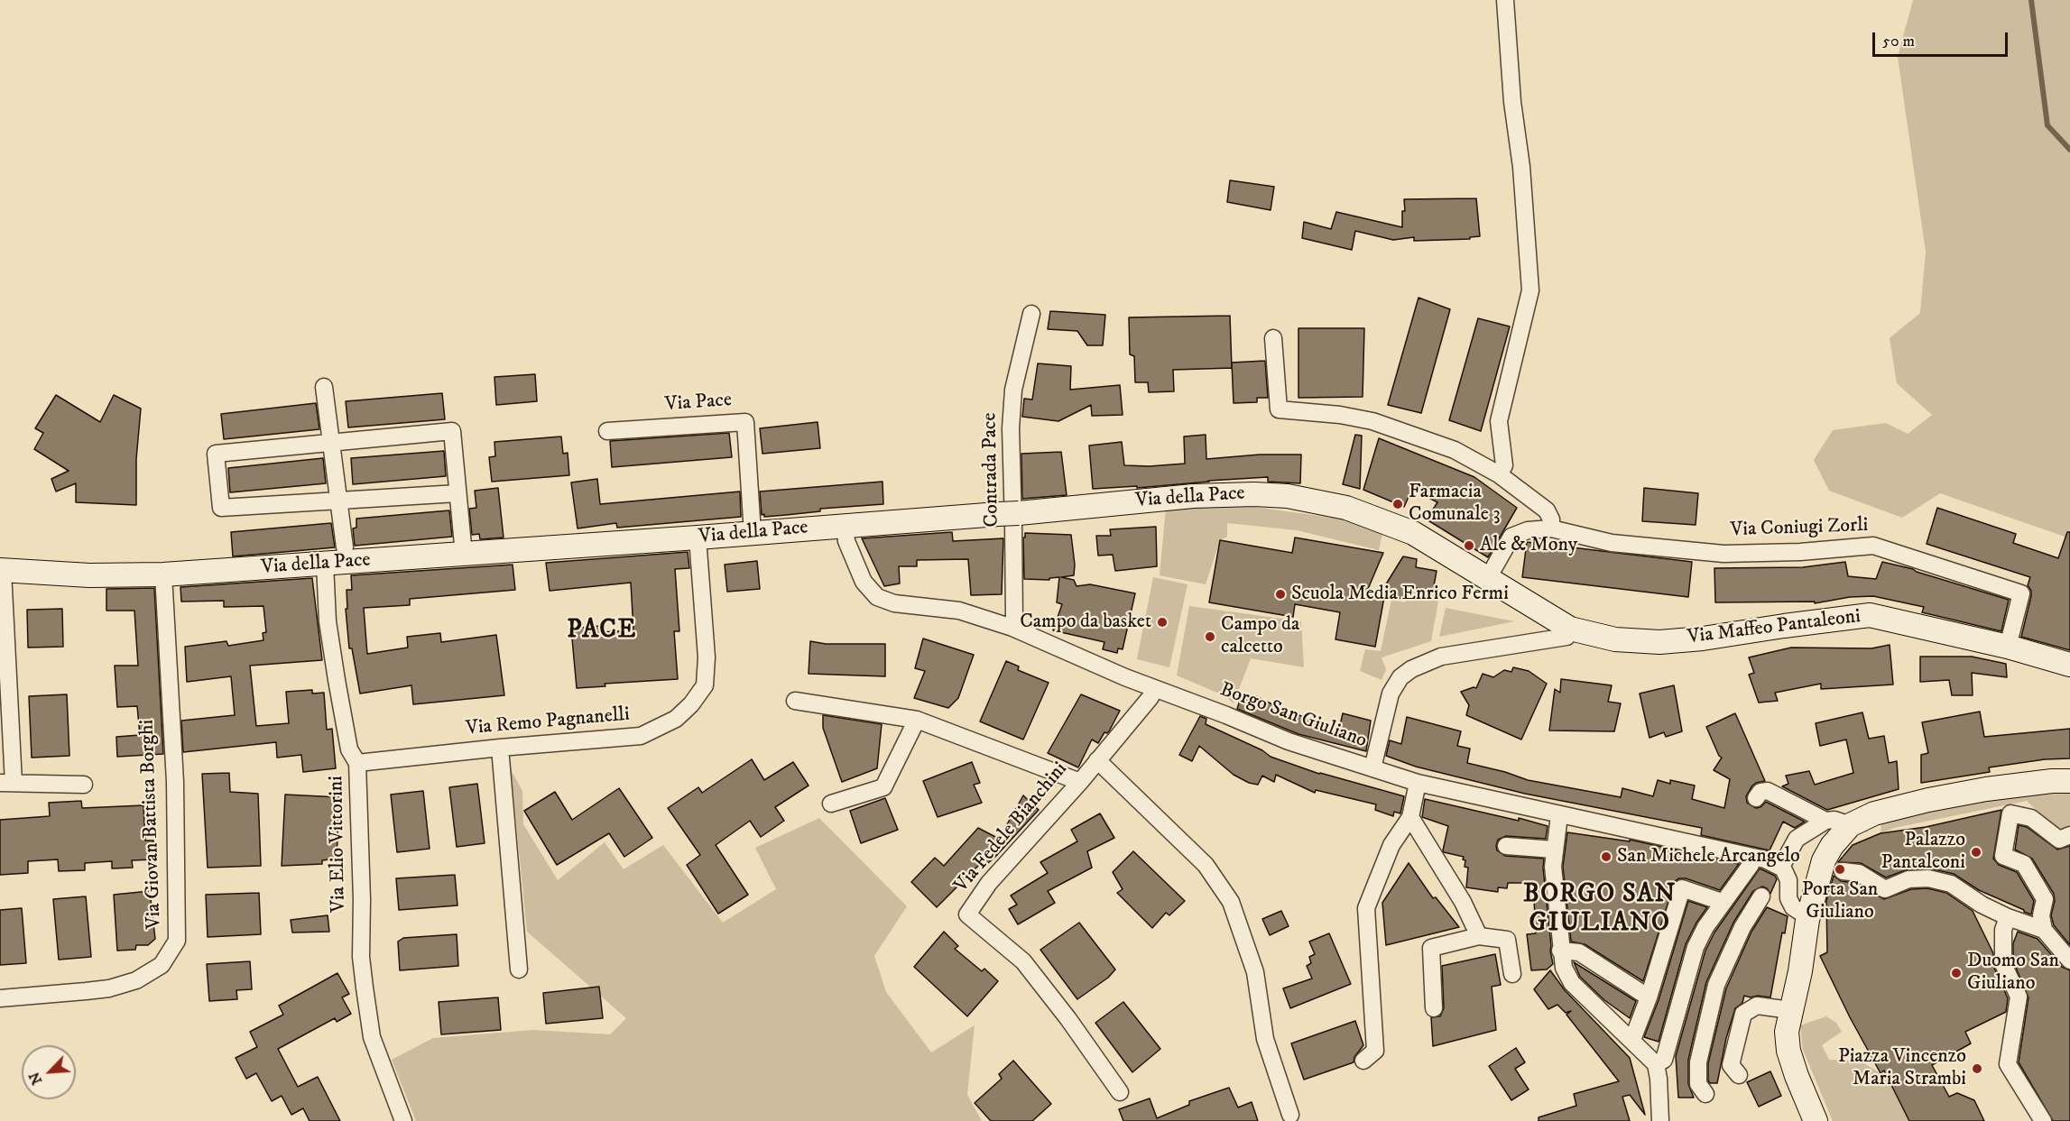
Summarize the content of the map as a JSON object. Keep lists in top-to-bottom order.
{
  "streets": {
    "main road": ["Via della Pace", "Via Maffeo Pantaleoni"],
    "street": [
      "Via Pace",
      "Contrada Pace",
      "Via Coniugi Zorli",
      "Borgo San Giuliano",
      "Via Remo Pagnanelli",
      "Via Giovan Battista Borghi",
      "Via Fedele Bianchini",
      "Via Elio Vittorini"
    ]
  },
  "crossings": [
    ["Via Pace", "Via della Pace"],
    ["Contrada Pace", "Borgo San Giuliano"],
    ["Via della Pace", "Via Coniugi Zorli"],
    ["Via della Pace", "Via Maffeo Pantaleoni"],
    ["Via della Pace", "Borgo San Giuliano"],
    ["Via della Pace", "Via Remo Pagnanelli"],
    ["Via della Pace", "Via Giovan Battista Borghi"],
    ["Via della Pace", "Via Elio Vittorini"],
    ["Via Coniugi Zorli", "Via Maffeo Pantaleoni"],
    ["Borgo San Giuliano", "Via Fedele Bianchini"],
    ["Via Remo Pagnanelli", "Via Elio Vittorini"]
  ],
  "districts": ["PACE", "BORGO SAN GIULIANO"],
  "places": [
    "Farmacia Comunale 3",
    "Ale & Mony",
    "Scuola Media Enrico Fermi",
    "Campo da basket",
    "Campo da calcetto",
    "Palazzo Pantaleoni",
    "San Michele Arcangelo",
    "Porta San Giuliano",
    "Duomo San Giuliano",
    "Piazza Vincenzo Maria Strambi"
  ],
  "scale_bar": "50 m",
  "north": "bottom left"
}
